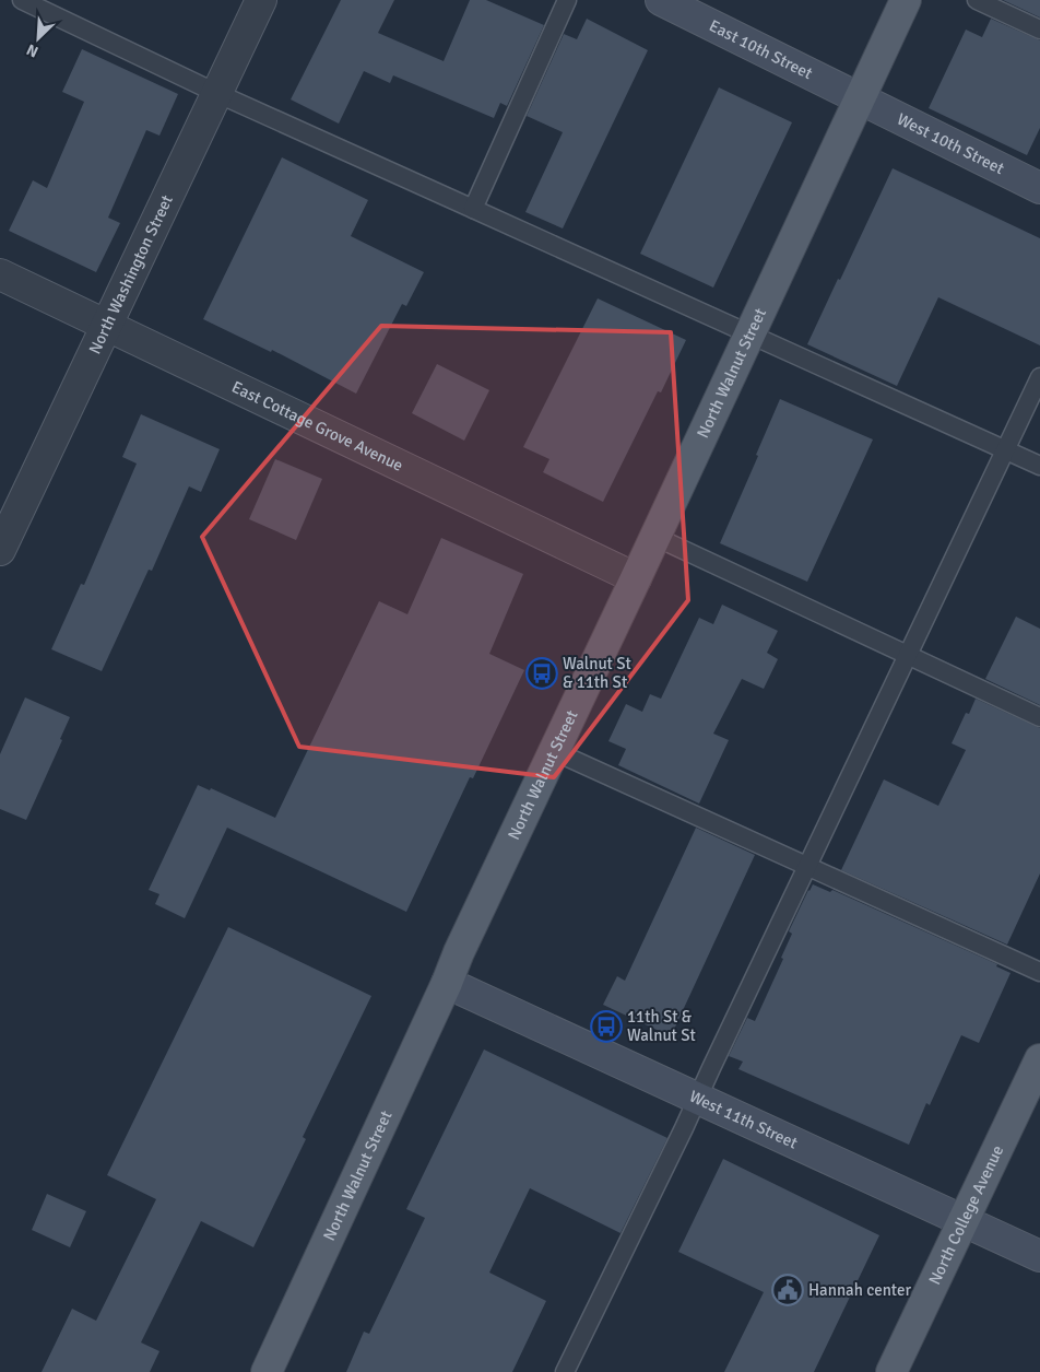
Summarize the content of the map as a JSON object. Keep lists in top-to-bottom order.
{
  "streets": {
    "main road": ["North Walnut Street", "North College Avenue"],
    "street": [
      "East 10th Street",
      "West 10th Street",
      "North Washington Street",
      "East Cottage Grove Avenue",
      "West 11th Street"
    ]
  },
  "crossings": [
    ["East 10th Street", "West 10th Street"],
    ["East 10th Street", "North Walnut Street"],
    ["West 10th Street", "North Walnut Street"],
    ["North Washington Street", "East Cottage Grove Avenue"],
    ["North Walnut Street", "East Cottage Grove Avenue"],
    ["North Walnut Street", "West 11th Street"],
    ["West 11th Street", "North College Avenue"]
  ],
  "places": {
    "bus stop": ["Walnut St & 11th St", "11th St & Walnut St"],
    "public building": ["Hannah center"]
  },
  "north": "bottom left"
}
